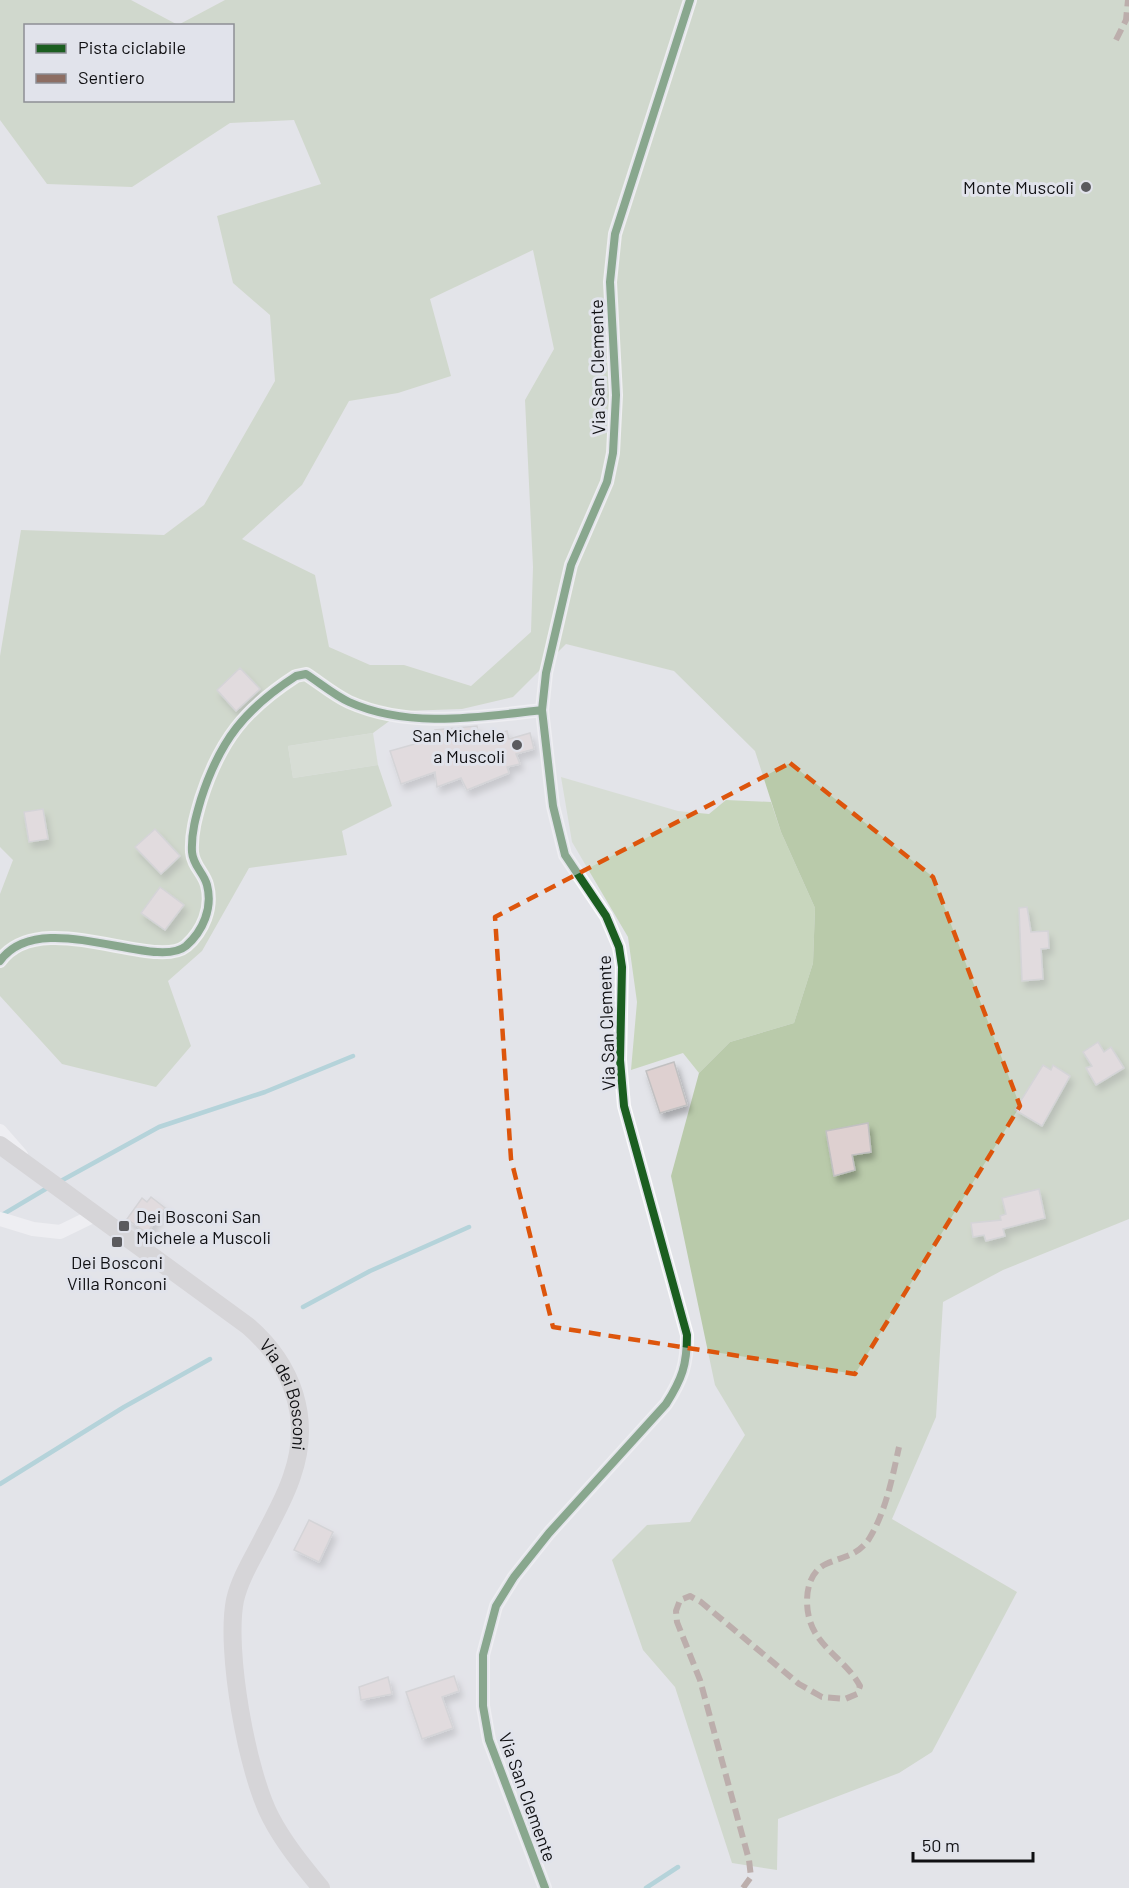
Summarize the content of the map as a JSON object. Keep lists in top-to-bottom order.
{
  "streets": {
    "main road": ["Via dei Bosconi"],
    "street": ["Via San Clemente"]
  },
  "places": {
    "other": ["Monte Muscoli", "San Michele a Muscoli"],
    "transit": ["Dei Bosconi San Michele a Muscoli", "Dei Bosconi Villa Ronconi"]
  },
  "legend": ["Pista ciclabile", "Sentiero"],
  "scale_bar": "50 m"
}
